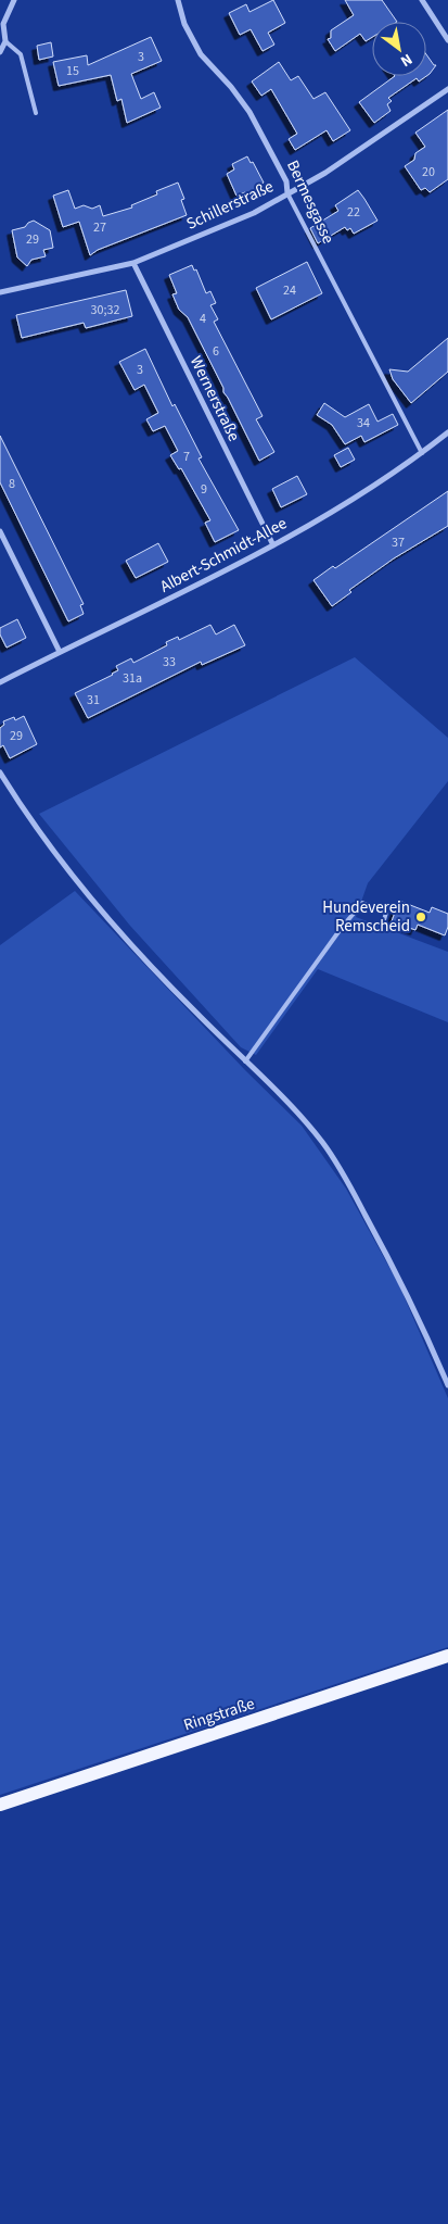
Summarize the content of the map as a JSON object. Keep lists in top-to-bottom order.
{
  "streets": {
    "main road": ["Ringstraße"],
    "street": [
      "Bermesgasse",
      "Schillerstraße",
      "Wernerstraße",
      "Albert-Schmidt-Allee"
    ]
  },
  "crossings": [
    ["Bermesgasse", "Schillerstraße"],
    ["Bermesgasse", "Albert-Schmidt-Allee"],
    ["Schillerstraße", "Wernerstraße"],
    ["Wernerstraße", "Albert-Schmidt-Allee"]
  ],
  "places": ["Hundeverein Remscheid"],
  "house_numbers": [
    "3",
    "15",
    "20",
    "22",
    "27",
    "29",
    "24",
    "30;32",
    "4",
    "6",
    "3",
    "34",
    "7",
    "8",
    "9",
    "37",
    "33",
    "31a",
    "31",
    "29"
  ],
  "north": "bottom right"
}
